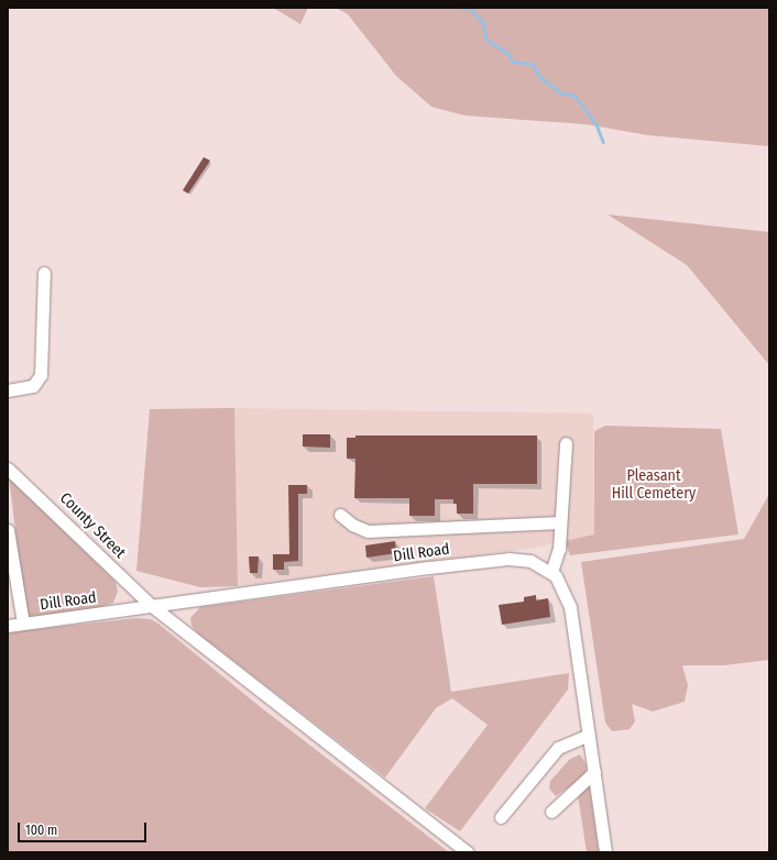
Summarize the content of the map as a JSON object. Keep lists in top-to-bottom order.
{
  "streets": {
    "street": ["County Street", "Dill Road"]
  },
  "crossings": [
    ["County Street", "Dill Road"]
  ],
  "parks": ["Pleasant Hill Cemetery"],
  "scale_bar": "100 m"
}
